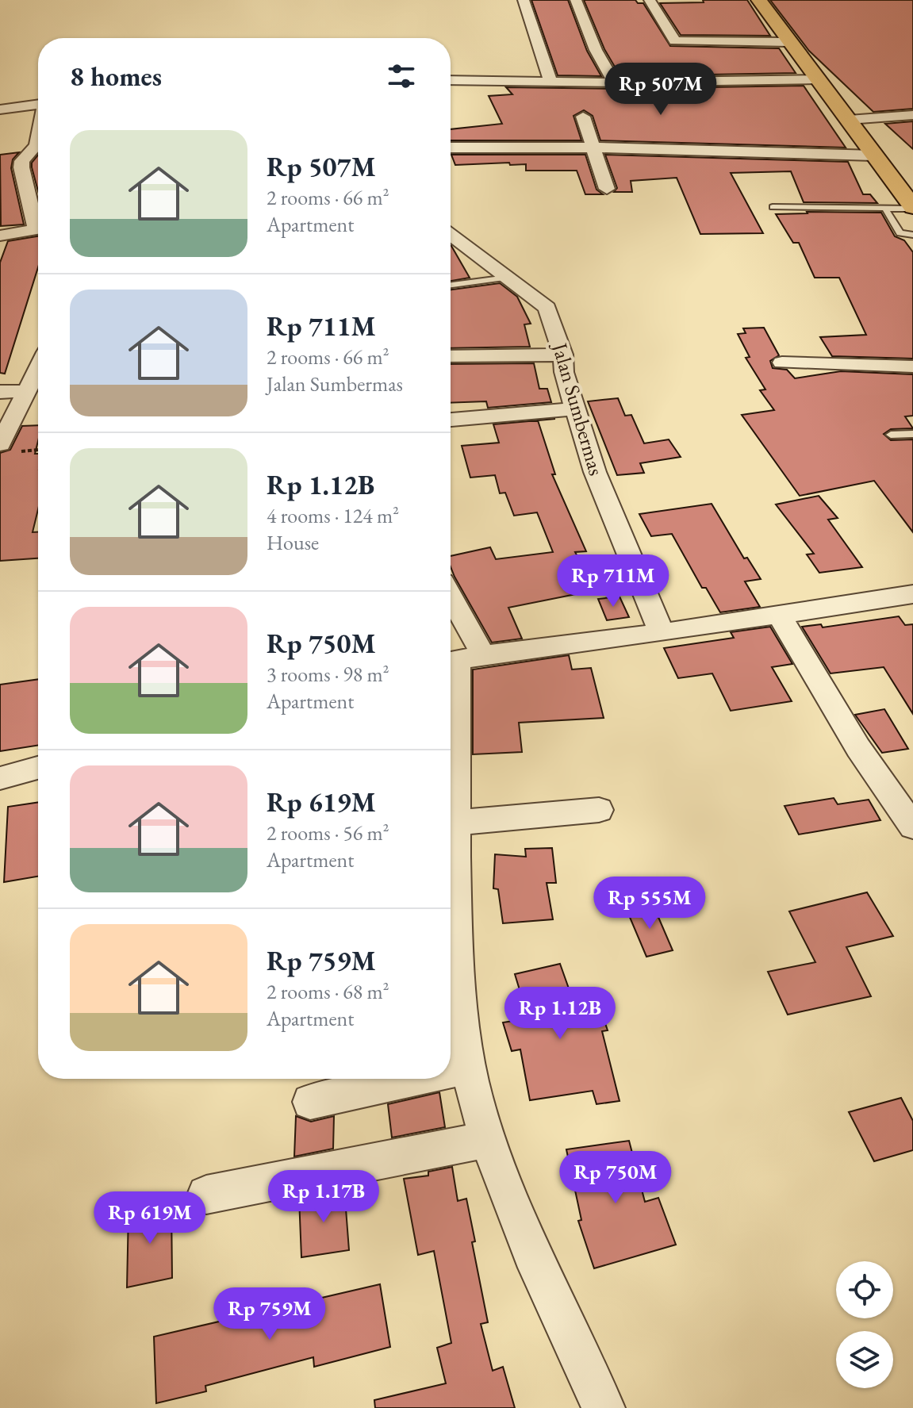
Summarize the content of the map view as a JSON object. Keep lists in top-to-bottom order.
{
  "streets": {
    "street": ["Jalan Sumbermas"]
  },
  "page": {
    "heading": "8 homes",
    "price": [
      "Rp 507M",
      "Rp 711M",
      "Rp 555M",
      "Rp 1.12B",
      "Rp 750M",
      "Rp 1.17B",
      "Rp 619M",
      "Rp 759M"
    ],
    "list": [
      {
        "name": "Rp 507M",
        "note": "2 rooms · 66 m² · Apartment"
      },
      {
        "name": "Rp 711M",
        "note": "2 rooms · 66 m² · Jalan Sumbermas"
      },
      {
        "name": "Rp 1.12B",
        "note": "4 rooms · 124 m² · House"
      },
      {
        "name": "Rp 750M",
        "note": "3 rooms · 98 m² · Apartment"
      },
      {
        "name": "Rp 619M",
        "note": "2 rooms · 56 m² · Apartment"
      },
      {
        "name": "Rp 759M",
        "note": "2 rooms · 68 m² · Apartment"
      }
    ]
  }
}
